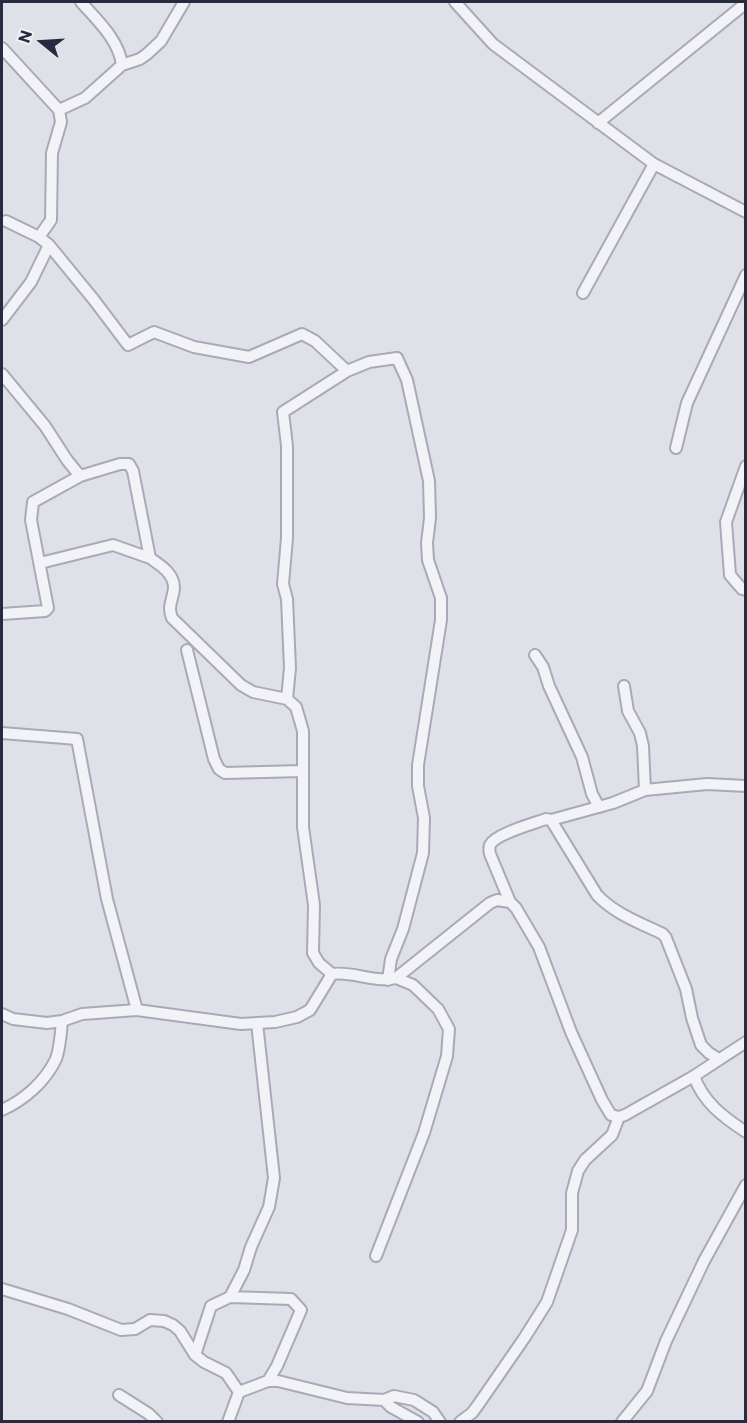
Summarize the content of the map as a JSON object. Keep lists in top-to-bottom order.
{
  "north": "left"
}
